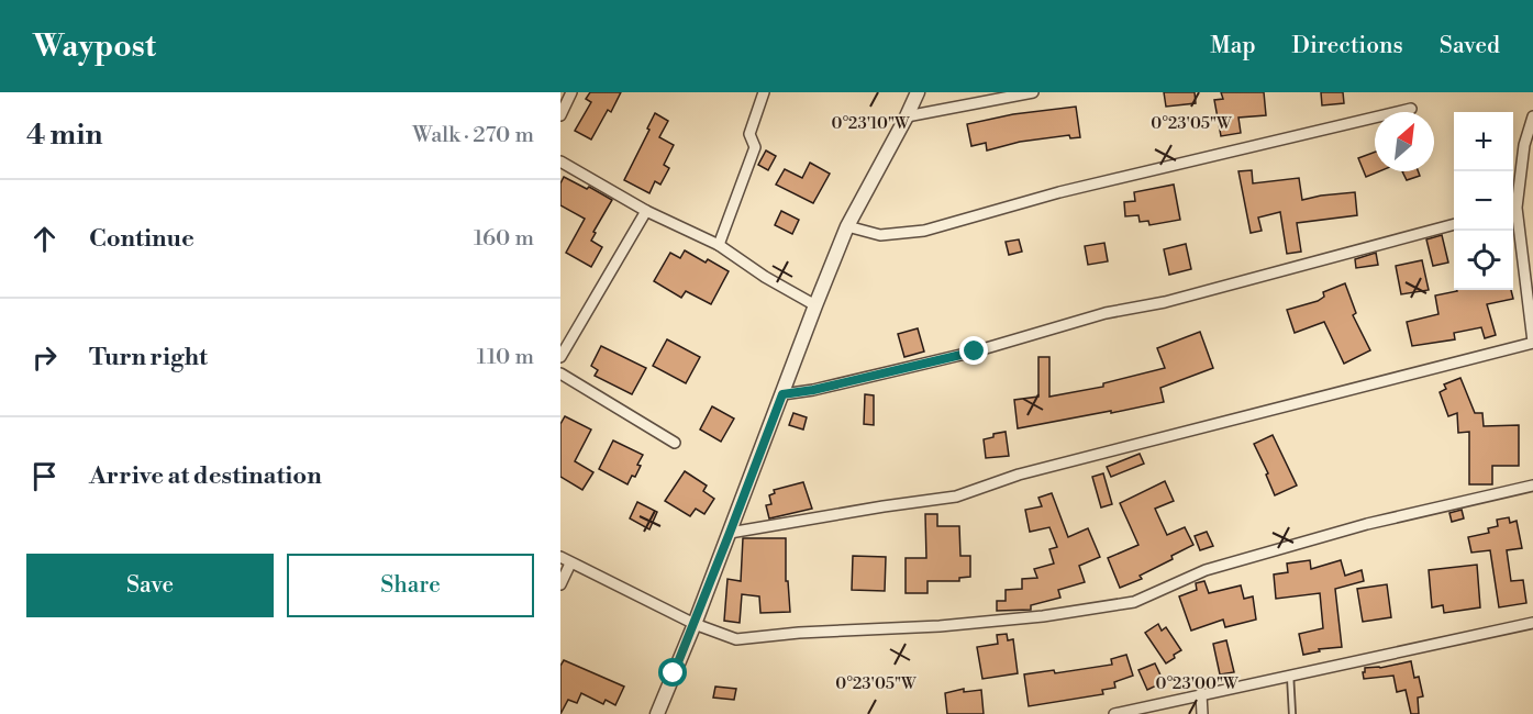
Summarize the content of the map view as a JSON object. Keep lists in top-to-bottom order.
{
  "north": "top right",
  "page": {
    "header": "Waypost",
    "nav": ["Map", "Directions", "Saved"],
    "heading": ["4 min", "Walk · 270 m"],
    "map_buttons": ["+", "−"],
    "list": [
      ["Continue", "160 m"],
      ["Turn right", "110 m"],
      "Arrive at destination"
    ],
    "buttons": ["Save", "Share"]
  },
  "coordinates": ["0°23'10\"W", "0°23'05\"W", "0°23'00\"W"]
}
